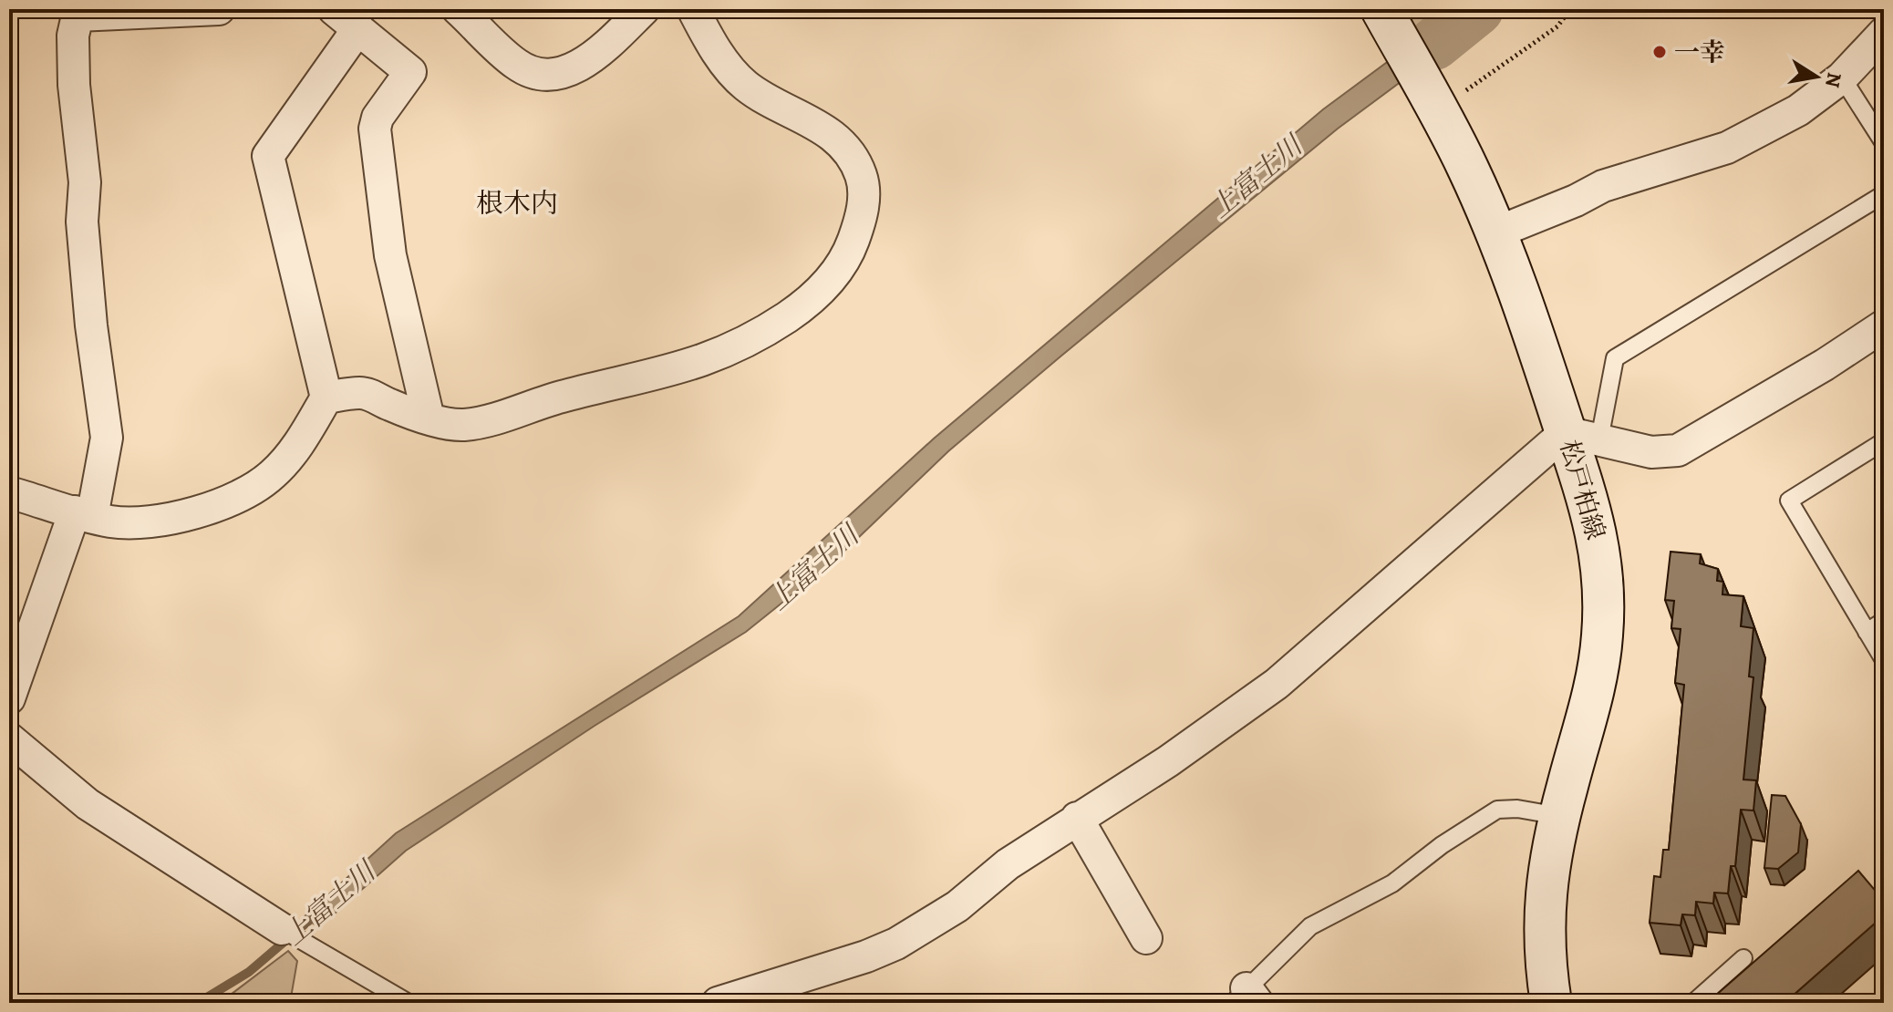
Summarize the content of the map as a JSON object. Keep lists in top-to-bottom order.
{
  "streets": {
    "main road": ["松戸柏線"]
  },
  "districts": ["根木内"],
  "water": ["上富士川"],
  "places": ["一幸"],
  "north": "right"
}
